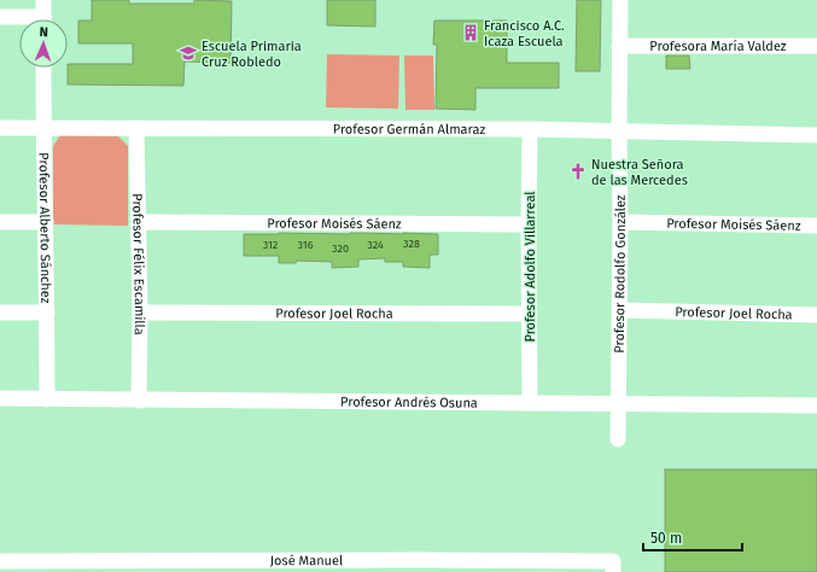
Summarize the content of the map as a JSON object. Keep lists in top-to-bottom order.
{
  "streets": {
    "street": [
      "Profesora María Valdez",
      "Profesor Germán Almaraz",
      "Profesor Moisés Sáenz",
      "Profesor Alberto Sánchez",
      "Profesor Félix Escamilla",
      "Profesor Adolfo Villarreal",
      "Profesor Rodolfo González",
      "Profesor Joel Rocha",
      "Profesor Andrés Osuna",
      "José Manuel"
    ]
  },
  "crossings": [
    ["Profesora María Valdez", "Profesor Rodolfo González"],
    ["Profesor Germán Almaraz", "Profesor Alberto Sánchez"],
    ["Profesor Germán Almaraz", "Profesor Félix Escamilla"],
    ["Profesor Germán Almaraz", "Profesor Adolfo Villarreal"],
    ["Profesor Germán Almaraz", "Profesor Rodolfo González"],
    ["Profesor Moisés Sáenz", "Profesor Félix Escamilla"],
    ["Profesor Moisés Sáenz", "Profesor Adolfo Villarreal"],
    ["Profesor Moisés Sáenz", "Profesor Rodolfo González"],
    ["Profesor Alberto Sánchez", "Profesor Andrés Osuna"],
    ["Profesor Félix Escamilla", "Profesor Joel Rocha"],
    ["Profesor Félix Escamilla", "Profesor Andrés Osuna"],
    ["Profesor Adolfo Villarreal", "Profesor Joel Rocha"],
    ["Profesor Adolfo Villarreal", "Profesor Andrés Osuna"],
    ["Profesor Rodolfo González", "Profesor Joel Rocha"],
    ["Profesor Rodolfo González", "Profesor Andrés Osuna"]
  ],
  "places": {
    "building": ["Francisco A.C. Icaza Escuela"],
    "school or university": ["Escuela Primaria Cruz Robledo"],
    "church": ["Nuestra Señora de las Mercedes"]
  },
  "house_numbers": [
    "328",
    "312",
    "316",
    "324",
    "320"
  ],
  "scale_bar": "50 m",
  "north": "top"
}
